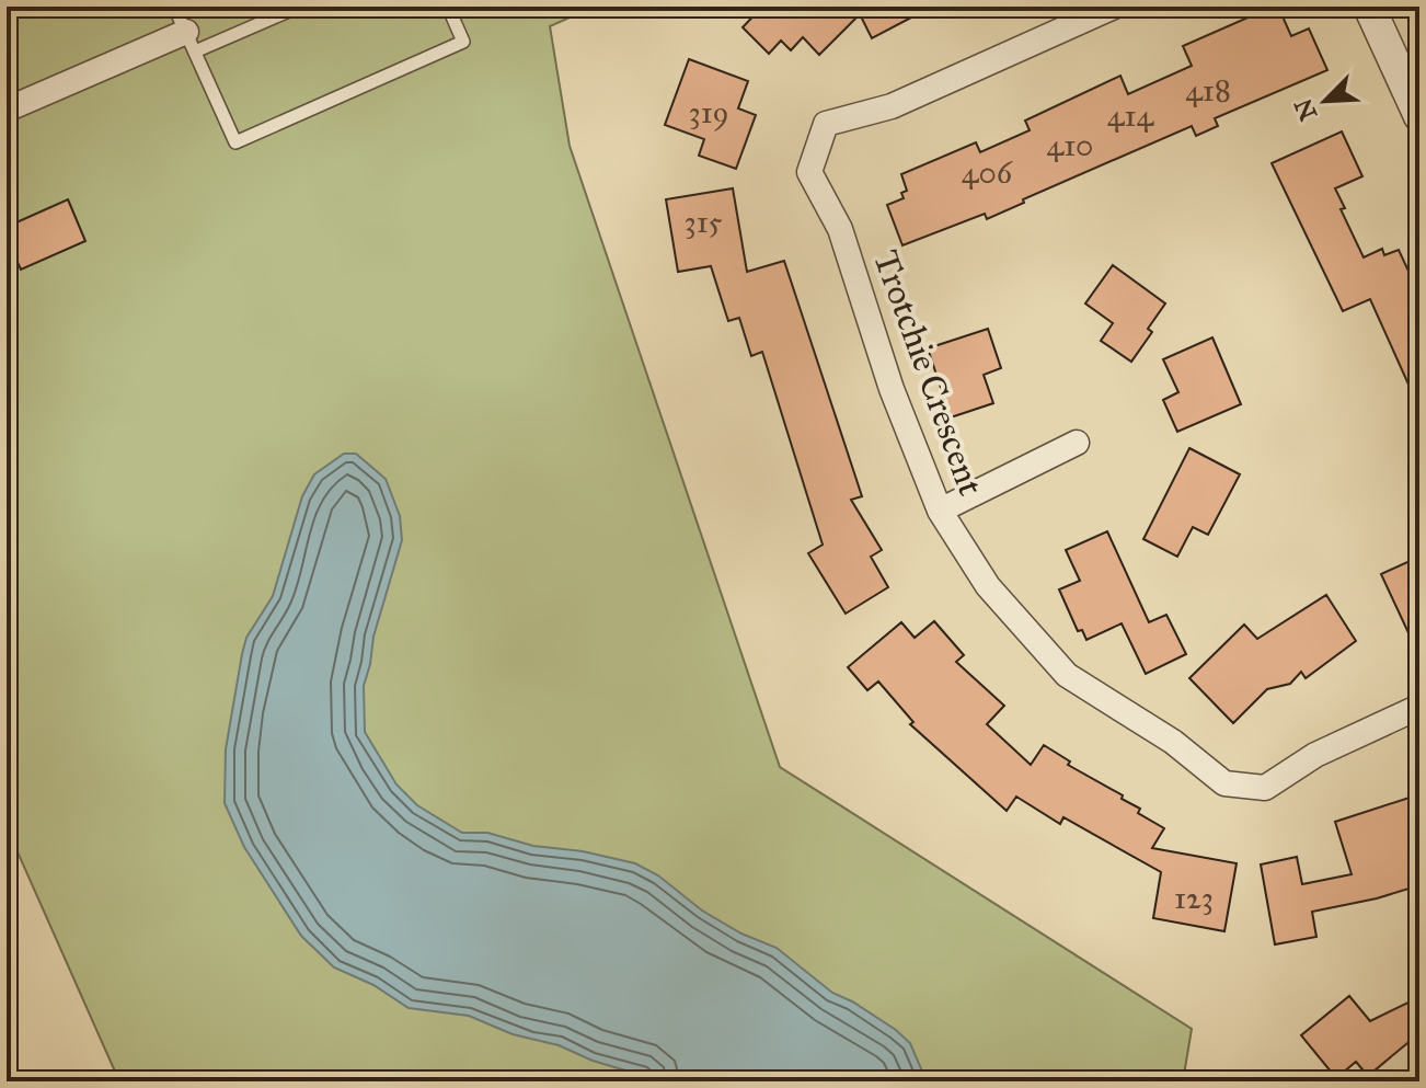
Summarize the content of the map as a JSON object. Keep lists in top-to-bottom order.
{
  "streets": {
    "street": ["Trotchie Crescent"]
  },
  "house_numbers": [
    "418",
    "319",
    "414",
    "410",
    "406",
    "315",
    "123"
  ],
  "north": "bottom left"
}
